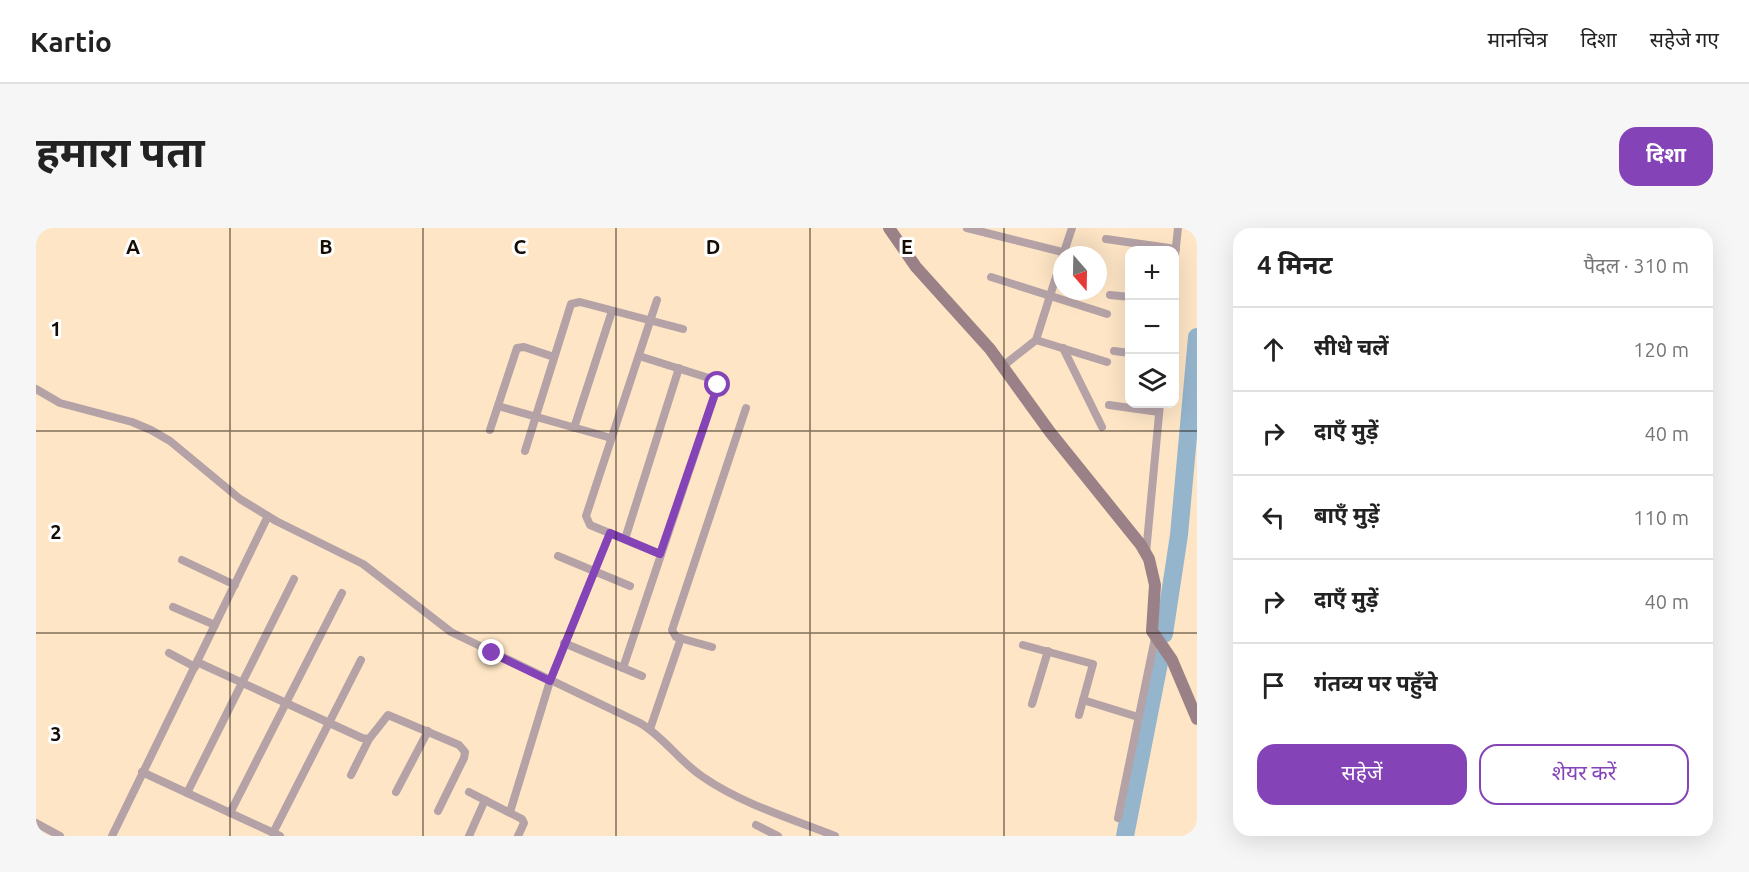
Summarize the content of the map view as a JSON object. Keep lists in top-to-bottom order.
{
  "north": "bottom",
  "page": {
    "header": "Kartio",
    "nav": ["मानचित्र", "दिशा", "सहेजे गए"],
    "buttons": [
      "दिशा",
      ["सहेजें", "शेयर करें"]
    ],
    "title": "हमारा पता",
    "heading": ["4 मिनट", "पैदल · 310 m"],
    "map_buttons": ["+", "−"],
    "list": [
      ["सीधे चलें", "120 m"],
      ["दाएँ मुड़ें", "40 m"],
      ["बाएँ मुड़ें", "110 m"],
      ["दाएँ मुड़ें", "40 m"],
      "गंतव्य पर पहुँचे"
    ]
  },
  "grid": {
    "columns": [
      "A",
      "B",
      "C",
      "D",
      "E"
    ],
    "rows": ["1", "2", "3"]
  }
}
